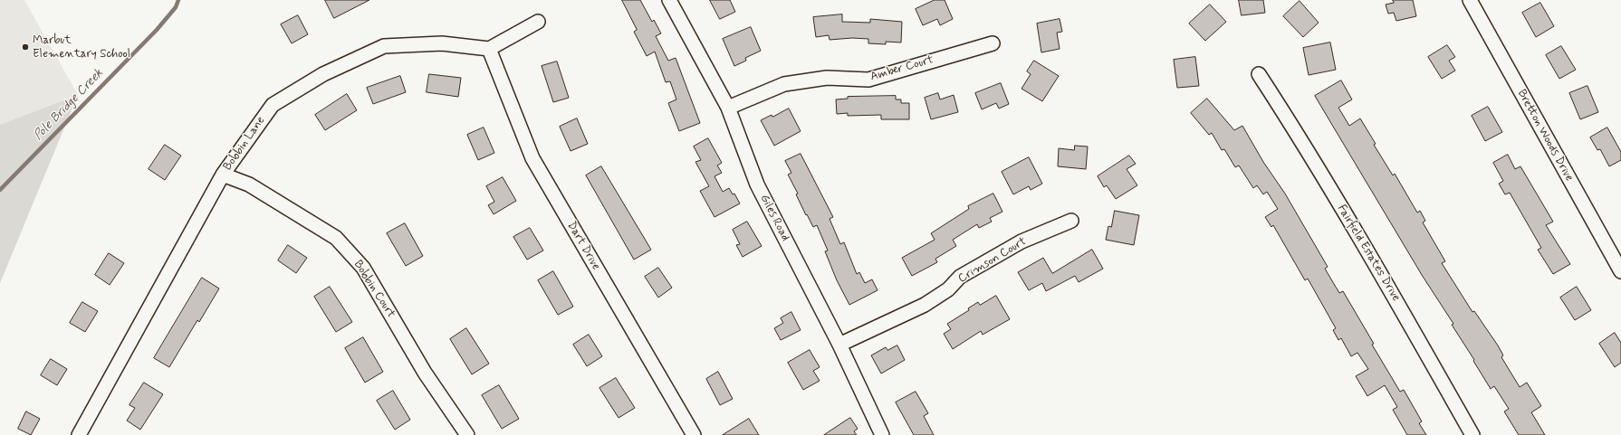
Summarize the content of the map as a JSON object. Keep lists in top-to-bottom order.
{
  "streets": {
    "street": [
      "Amber Court",
      "Bretton Woods Drive",
      "Bobbin Lane",
      "Giles Road",
      "Dart Drive",
      "Fairfield Estates Drive",
      "Crimson Court",
      "Bobbin Court"
    ]
  },
  "crossings": [
    ["Amber Court", "Giles Road"],
    ["Bobbin Lane", "Dart Drive"],
    ["Bobbin Lane", "Bobbin Court"],
    ["Giles Road", "Crimson Court"]
  ],
  "water": ["Pole Bridge Creek"],
  "places": ["Marbut Elementary School"]
}
